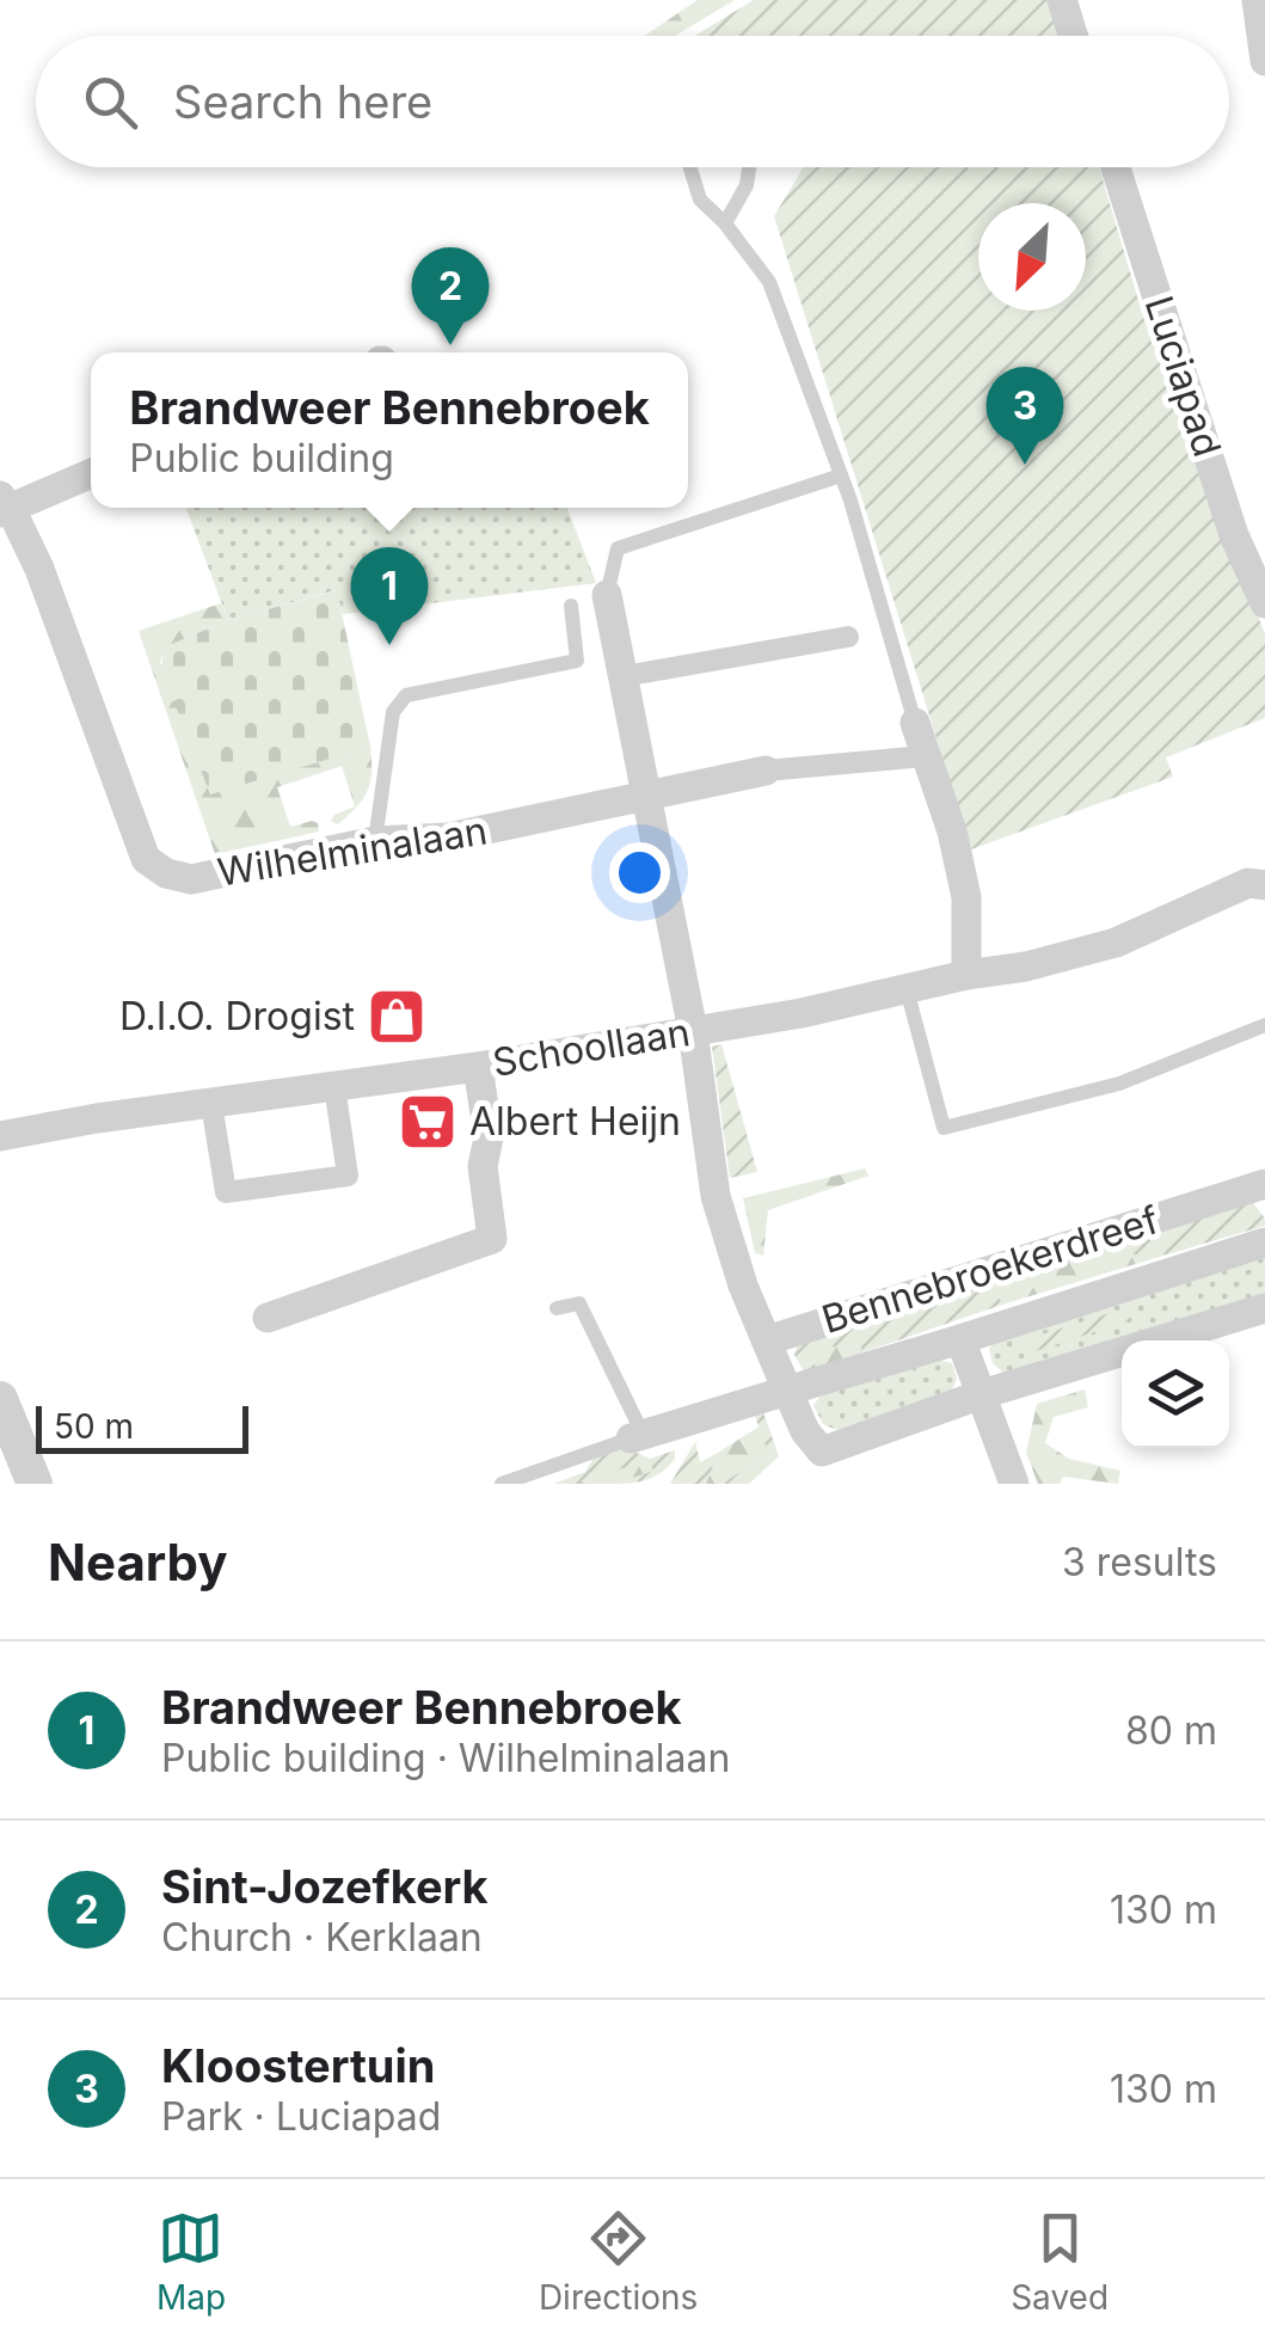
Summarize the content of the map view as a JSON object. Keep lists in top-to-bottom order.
{
  "streets": {
    "street": [
      "Luciapad",
      "Wilhelminalaan",
      "Schoollaan",
      "Bennebroekerdreef"
    ]
  },
  "places": {
    "shop": ["D.I.O. Drogist"],
    "supermarket": ["Albert Heijn"]
  },
  "scale_bar": "50 m",
  "north": "bottom left",
  "page": {
    "search": "Search here",
    "pins": ["2", "3", "1"],
    "popup": ["Brandweer Bennebroek", "Public building"],
    "scale": "50 m",
    "heading": ["Nearby", "3 results"],
    "list": [
      {
        "mark": "1",
        "name": "Brandweer Bennebroek",
        "note": "Public building · Wilhelminalaan",
        "value": "80 m"
      },
      {
        "mark": "2",
        "name": "Sint-Jozefkerk",
        "note": "Church · Kerklaan",
        "value": "130 m"
      },
      {
        "mark": "3",
        "name": "Kloostertuin",
        "note": "Park · Luciapad",
        "value": "130 m"
      }
    ],
    "nav": ["Map", "Directions", "Saved"]
  }
}
